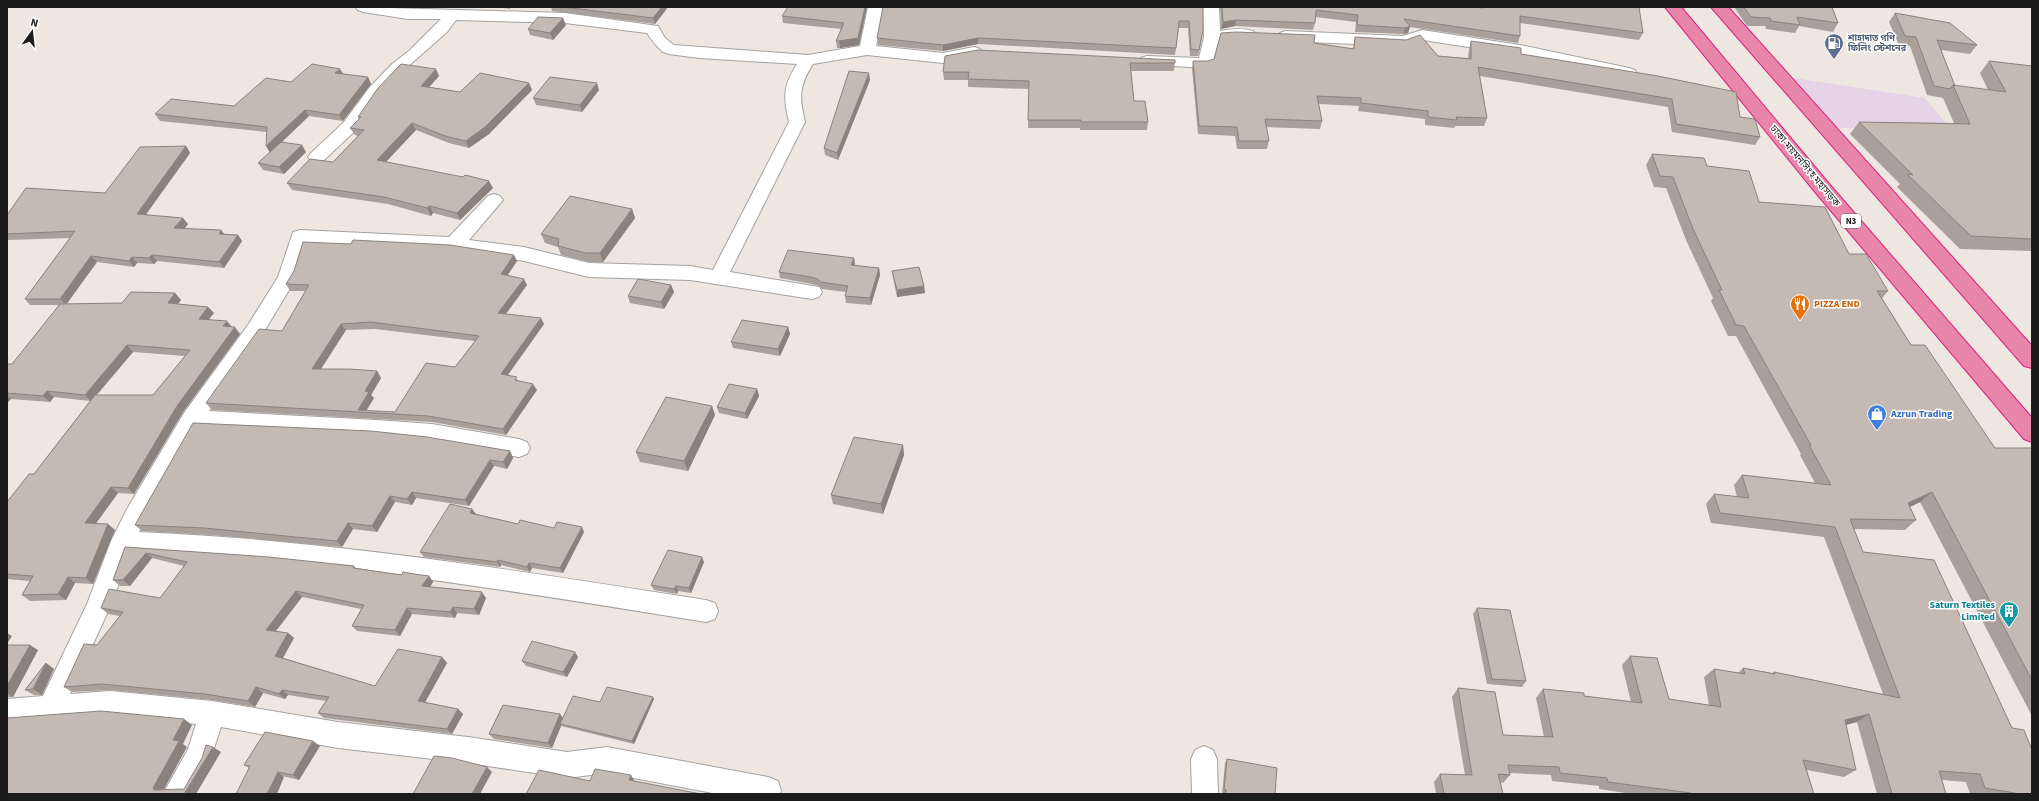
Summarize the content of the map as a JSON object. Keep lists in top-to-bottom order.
{
  "streets": {
    "highway": ["ঢাকা-ময়মনসিংহ মহাসড়ক", "N3"]
  },
  "places": {
    "fuel station": ["শাহাদাত গণি ফিলিং স্টেশনের"],
    "restaurant": ["PIZZA END"],
    "shop": ["Azrun Trading"],
    "building": ["Saturn Textiles Limited"]
  },
  "north": "top"
}
